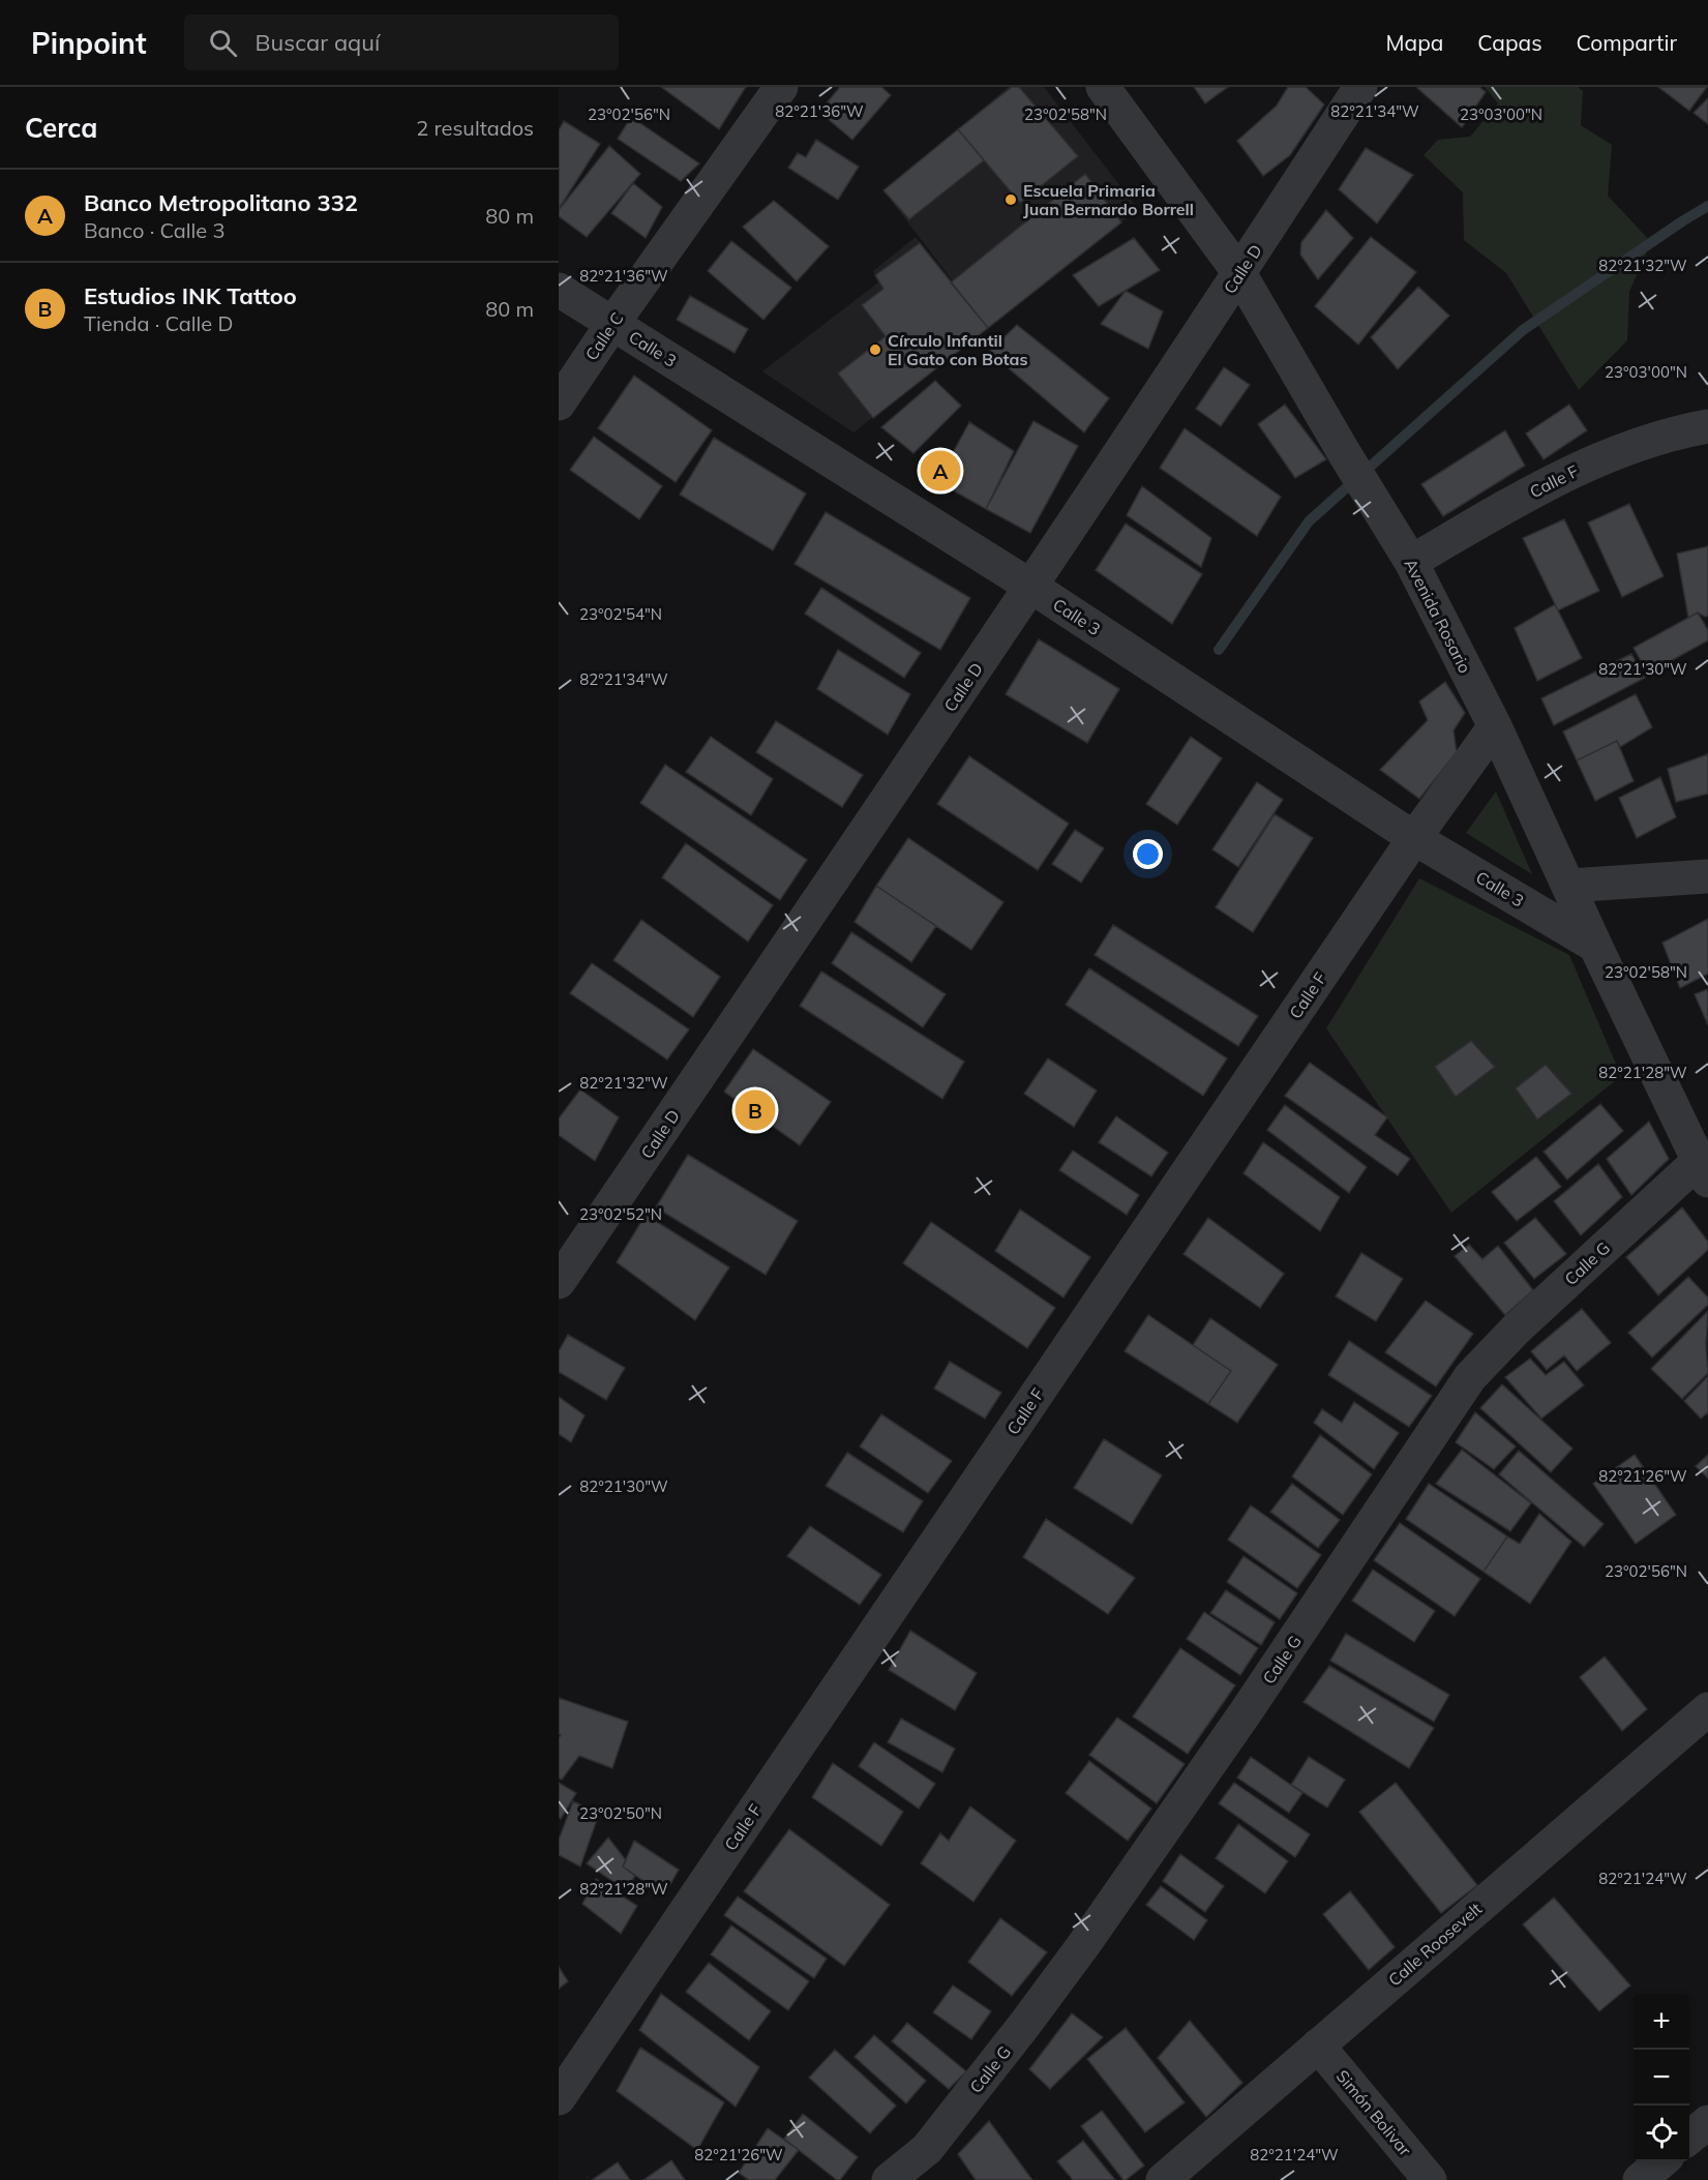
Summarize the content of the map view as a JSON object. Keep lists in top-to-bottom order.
{
  "streets": {
    "street": [
      "Calle D",
      "Calle C",
      "Calle 3",
      "Calle F",
      "Avenida Rosario",
      "Calle G",
      "Calle Roosevelt",
      "Simón Bolivar"
    ]
  },
  "crossings": [
    ["Calle D", "Calle 3"],
    ["Calle D", "Avenida Rosario"],
    ["Calle C", "Calle 3"],
    ["Calle 3", "Calle F"],
    ["Calle 3", "Avenida Rosario"],
    ["Calle F", "Avenida Rosario"],
    ["Avenida Rosario", "Calle G"],
    ["Calle Roosevelt", "Simón Bolivar"]
  ],
  "places": ["Escuela Primaria Juan Bernardo Borrell", "Círculo Infantil El Gato con Botas"],
  "page": {
    "header": "Pinpoint",
    "search": "Buscar aquí",
    "nav": ["Mapa", "Capas", "Compartir"],
    "heading": ["Cerca", "2 resultados"],
    "list": [
      {
        "mark": "A",
        "name": "Banco Metropolitano 332",
        "note": "Banco · Calle 3",
        "value": "80 m"
      },
      {
        "mark": "B",
        "name": "Estudios INK Tattoo",
        "note": "Tienda · Calle D",
        "value": "80 m"
      }
    ],
    "pins": ["A", "B"],
    "map_buttons": ["+", "−"]
  },
  "coordinates": [
    "82°21'36\"W",
    "82°21'34\"W",
    "23°02'56\"N",
    "23°02'58\"N",
    "23°03'00\"N",
    "82°21'32\"W",
    "23°02'54\"N",
    "82°21'30\"W",
    "82°21'28\"W",
    "23°02'52\"N",
    "82°21'26\"W",
    "23°02'50\"N",
    "82°21'24\"W"
  ]
}
